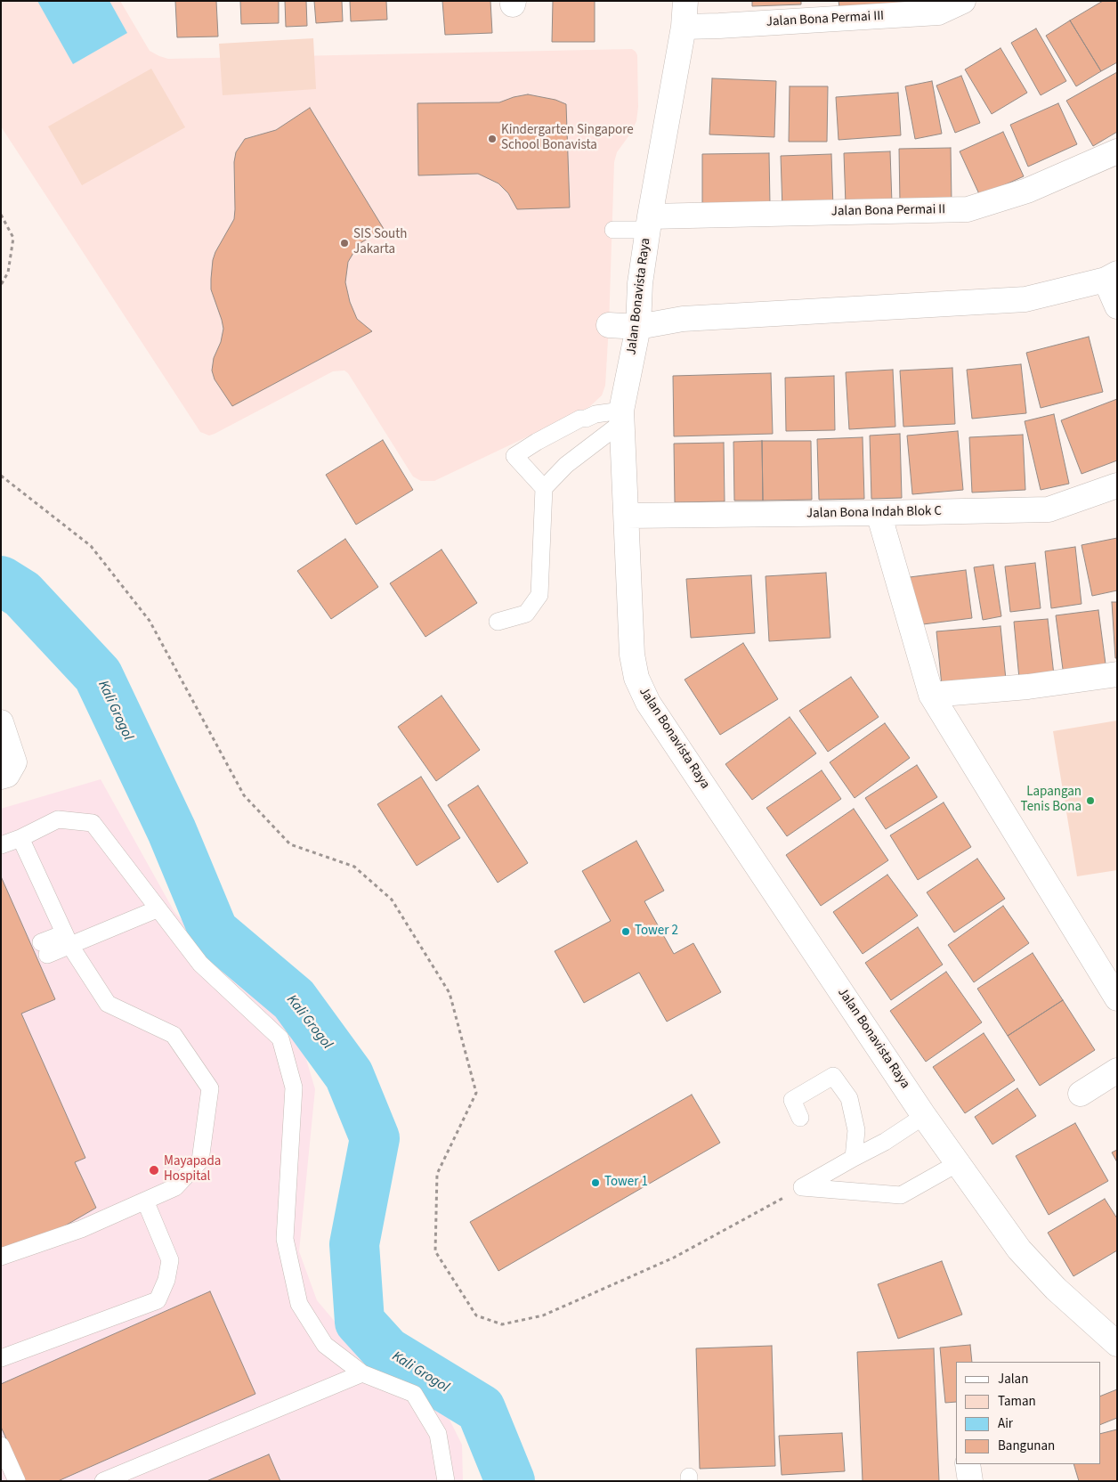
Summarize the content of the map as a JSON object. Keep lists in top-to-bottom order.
{
  "streets": {
    "street": [
      "Jalan Bona Permai III",
      "Jalan Bona Permai II",
      "Jalan Bonavista Raya",
      "Jalan Bona Indah Blok C"
    ]
  },
  "crossings": [
    ["Jalan Bona Permai III", "Jalan Bonavista Raya"],
    ["Jalan Bona Permai II", "Jalan Bonavista Raya"],
    ["Jalan Bonavista Raya", "Jalan Bona Indah Blok C"]
  ],
  "water": ["Kali Grogol"],
  "places": [
    "Kindergarten Singapore School Bonavista",
    "SIS South Jakarta",
    "Lapangan Tenis Bona",
    "Tower 2",
    "Mayapada Hospital",
    "Tower 1"
  ],
  "legend": [
    "Jalan",
    "Taman",
    "Air",
    "Bangunan"
  ]
}
